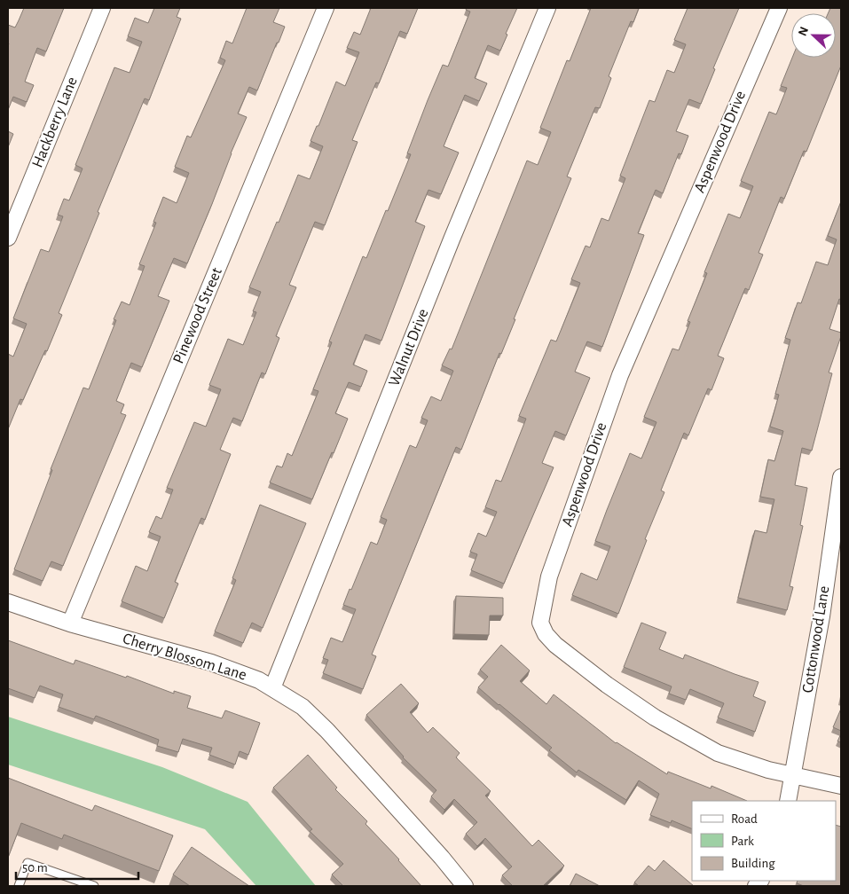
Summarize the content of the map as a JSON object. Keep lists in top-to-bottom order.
{
  "streets": {
    "street": [
      "Hackberry Lane",
      "Aspenwood Drive",
      "Pinewood Street",
      "Walnut Drive",
      "Cottonwood Lane",
      "Cherry Blossom Lane"
    ]
  },
  "crossings": [
    ["Aspenwood Drive", "Cottonwood Lane"],
    ["Pinewood Street", "Cherry Blossom Lane"],
    ["Walnut Drive", "Cherry Blossom Lane"]
  ],
  "legend": ["Road", "Park", "Building"],
  "scale_bar": "50 m",
  "north": "left"
}
